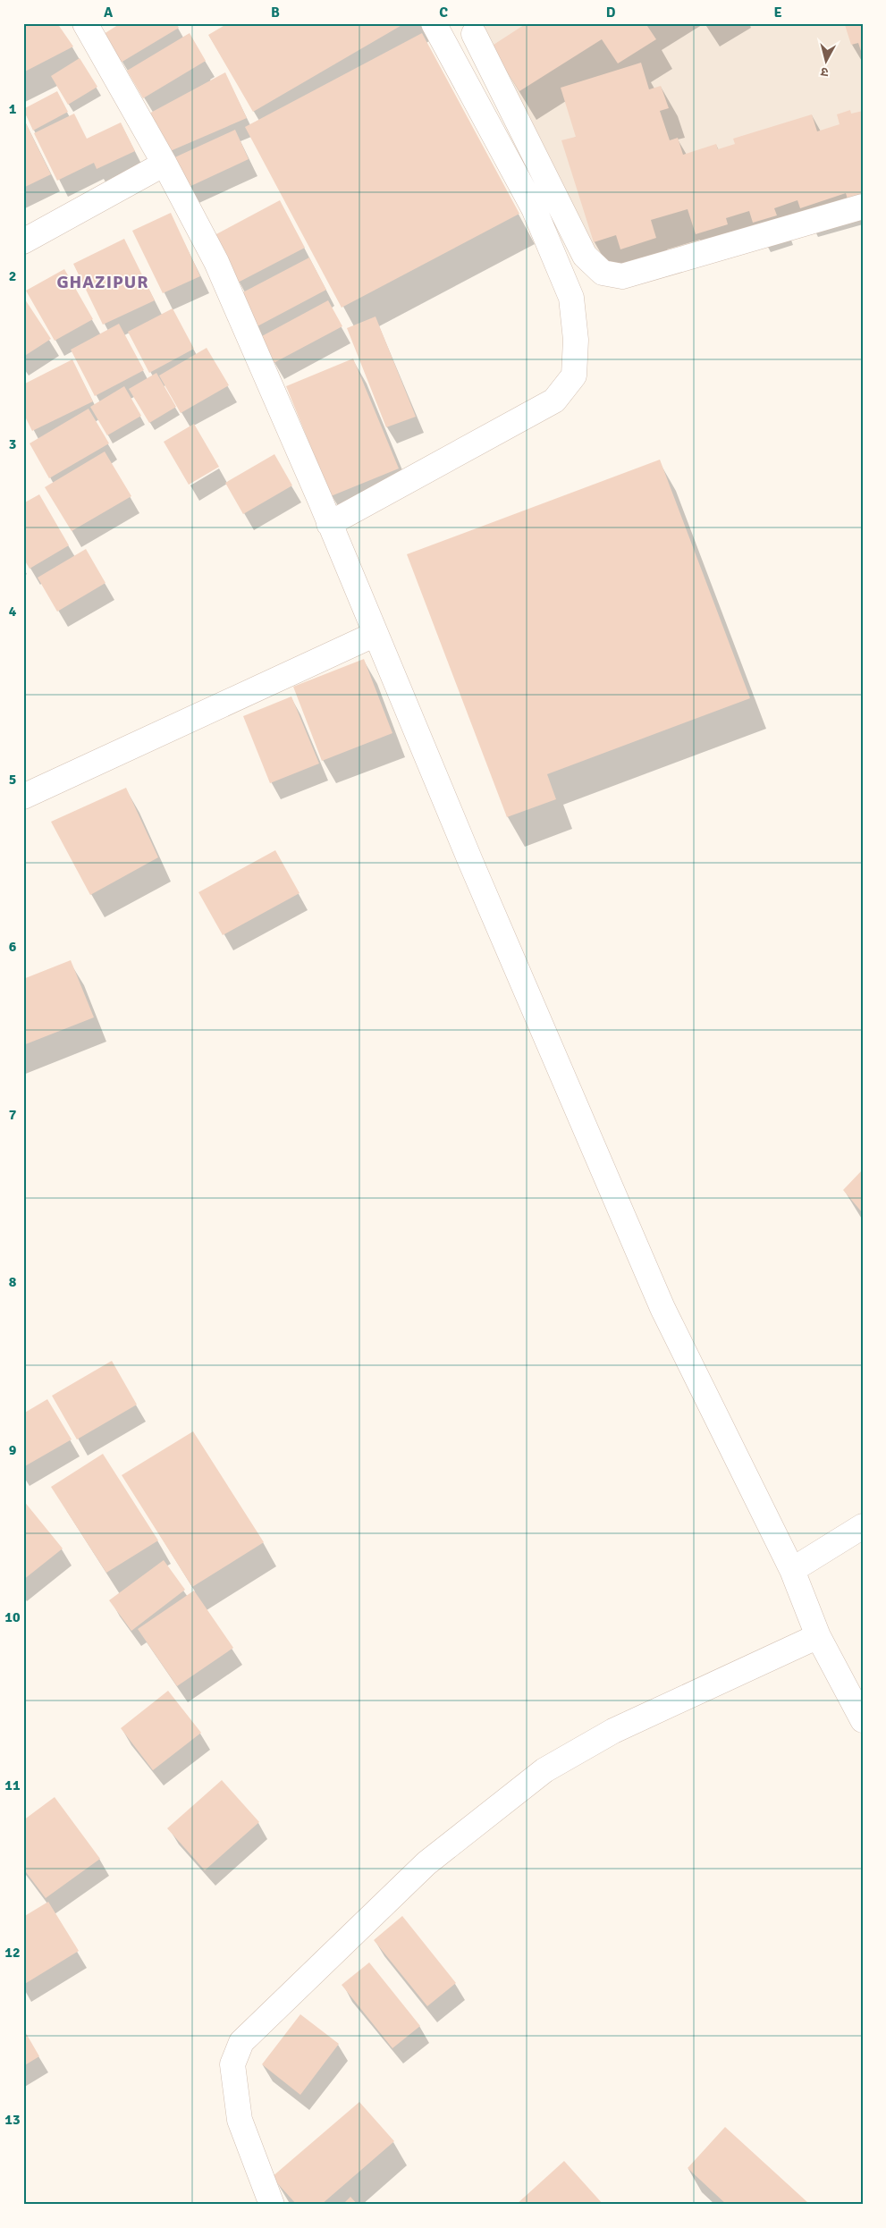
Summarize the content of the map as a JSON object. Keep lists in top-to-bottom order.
{
  "districts": ["GHAZIPUR"],
  "north": "bottom",
  "grid": {
    "columns": [
      "A",
      "B",
      "C",
      "D",
      "E"
    ],
    "rows": [
      "1",
      "2",
      "3",
      "4",
      "5",
      "6",
      "7",
      "8",
      "9",
      "10",
      "11",
      "12",
      "13"
    ]
  }
}
